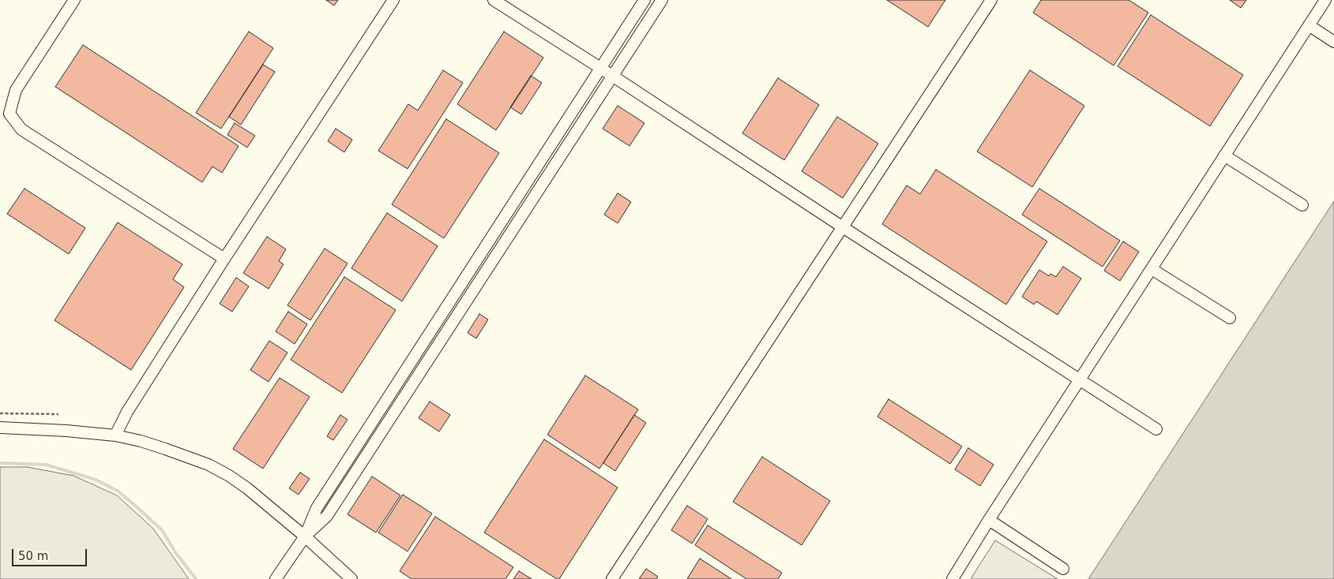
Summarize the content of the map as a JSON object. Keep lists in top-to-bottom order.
{
  "scale_bar": "50 m"
}
